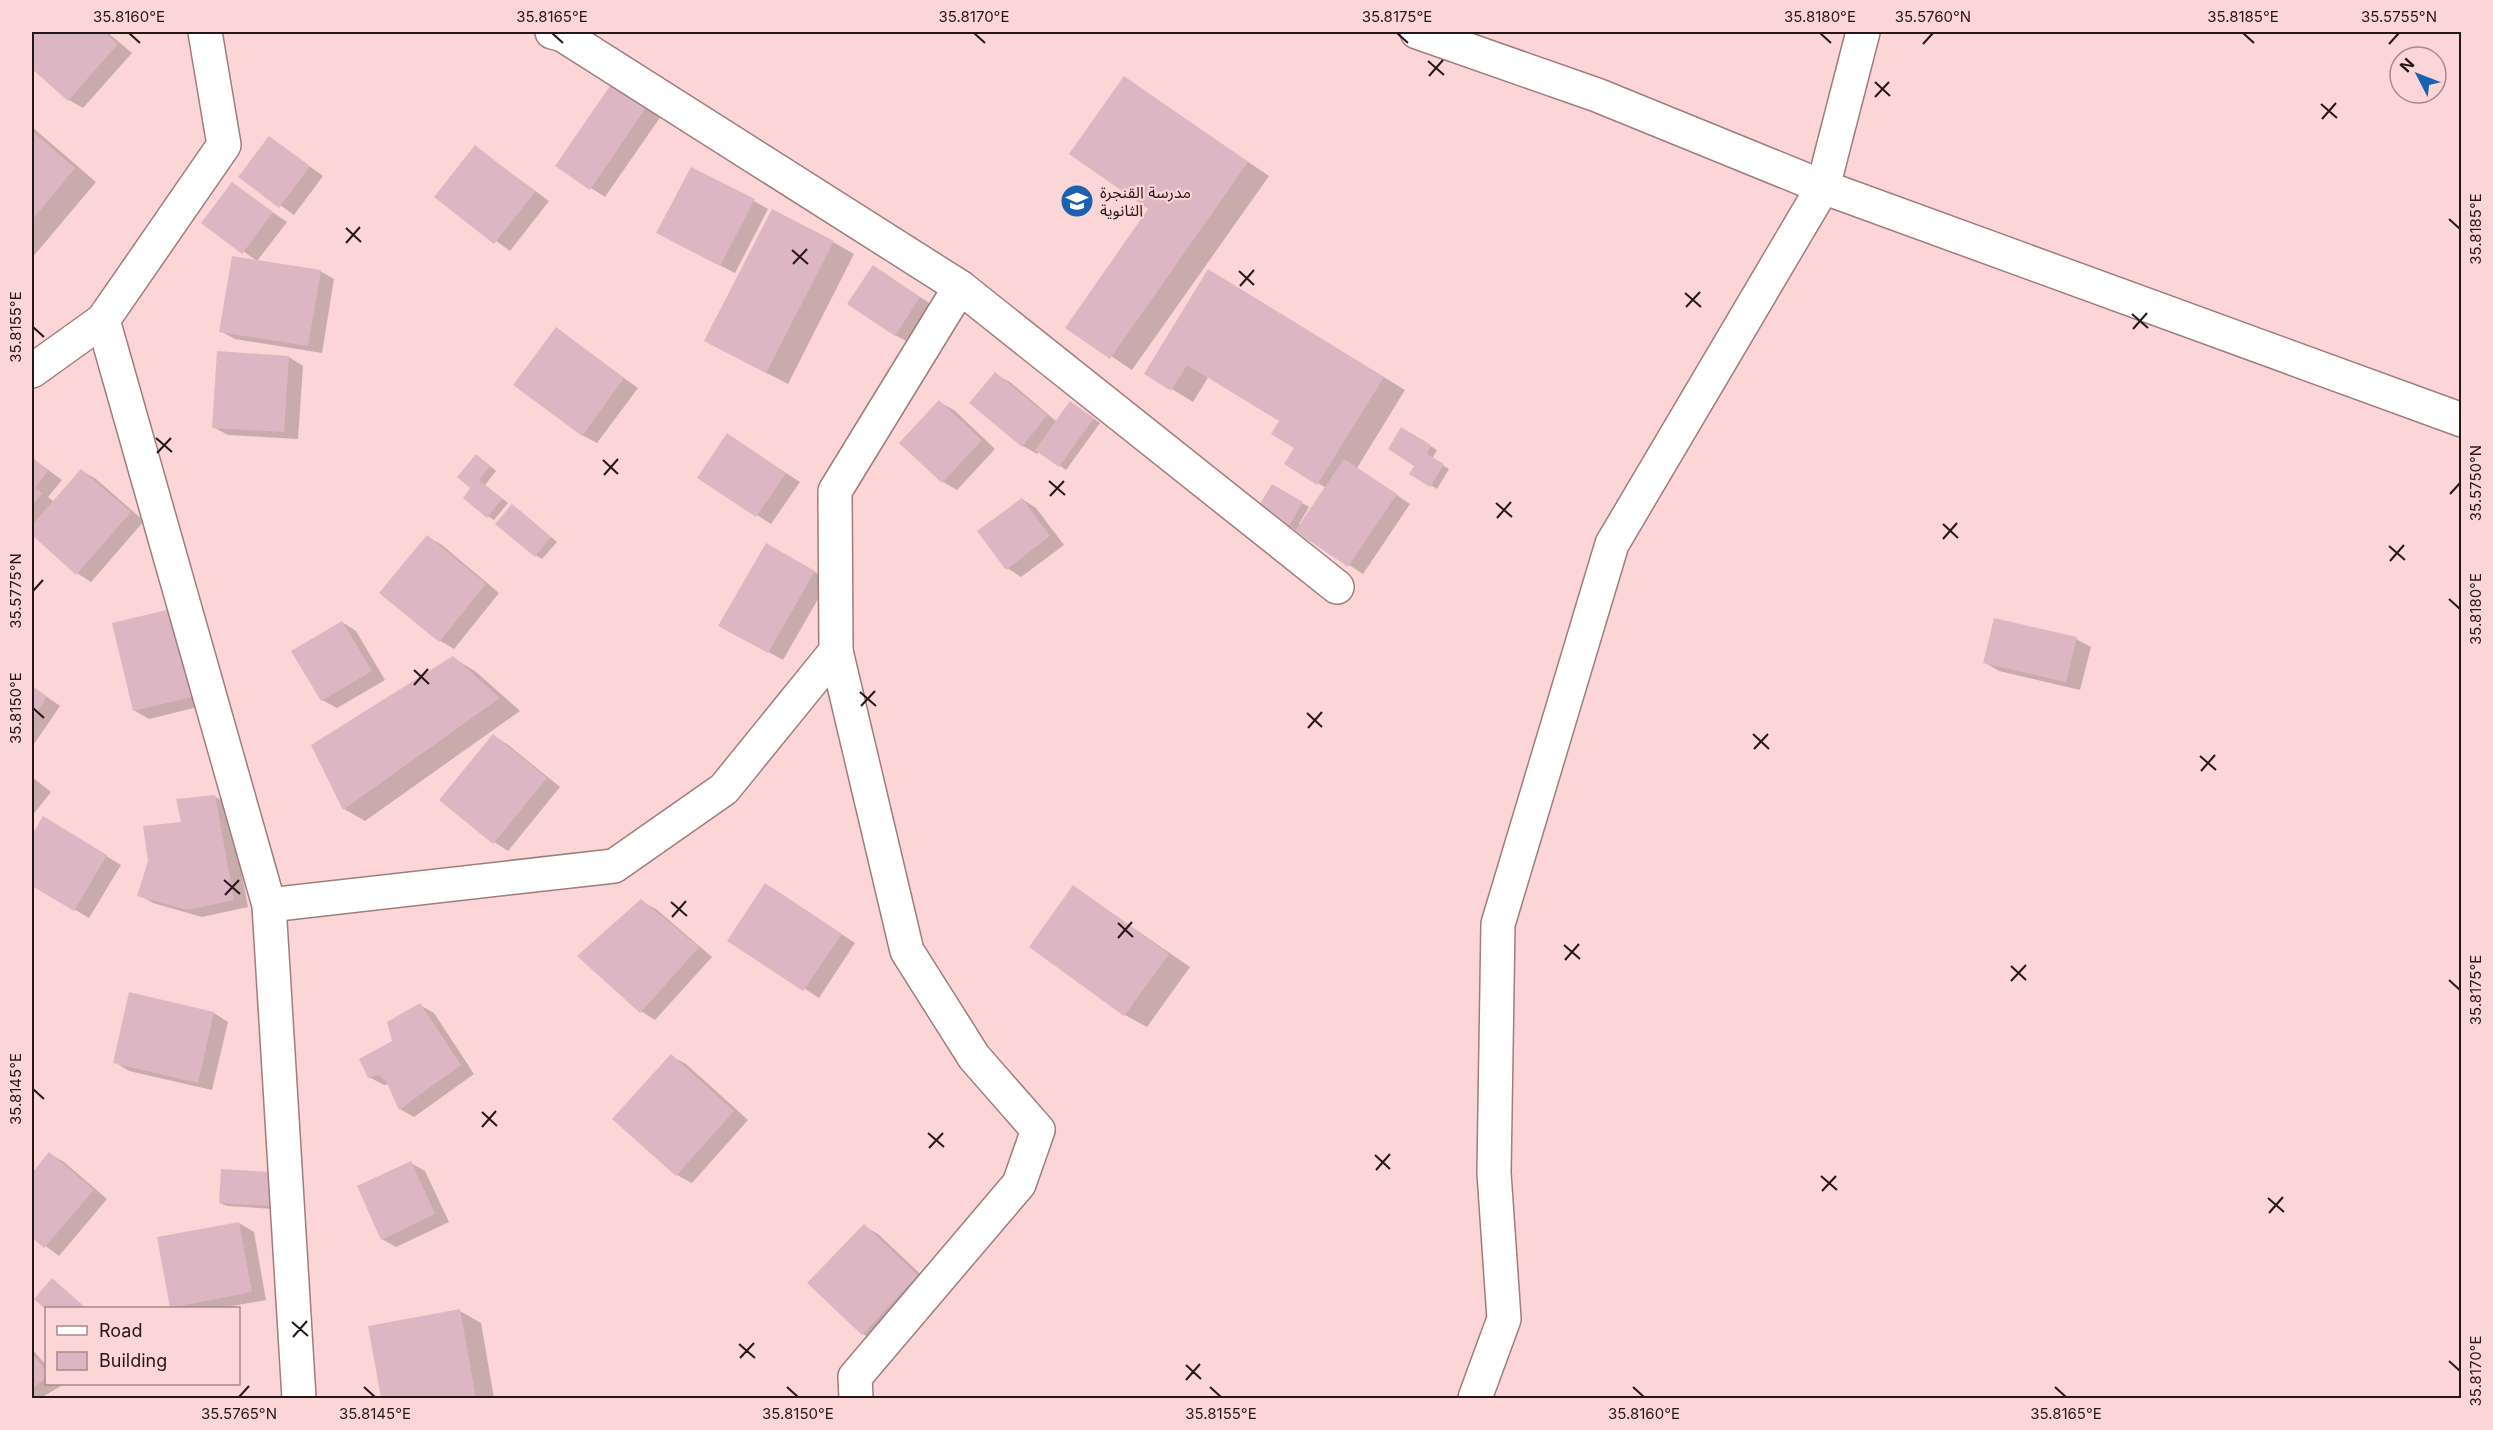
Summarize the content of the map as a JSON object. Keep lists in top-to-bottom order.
{
  "places": {
    "school or university": ["مدرسة القنجرة الثانوية"]
  },
  "legend": ["Road", "Building"],
  "north": "top left",
  "coordinates": [
    "35.8160°E",
    "35.8165°E",
    "35.8170°E",
    "35.8175°E",
    "35.8180°E",
    "35.5760°N",
    "35.8185°E",
    "35.5755°N",
    "35.8155°E",
    "35.5750°N",
    "35.5775°N",
    "35.8150°E",
    "35.8145°E",
    "35.5765°N"
  ]
}
